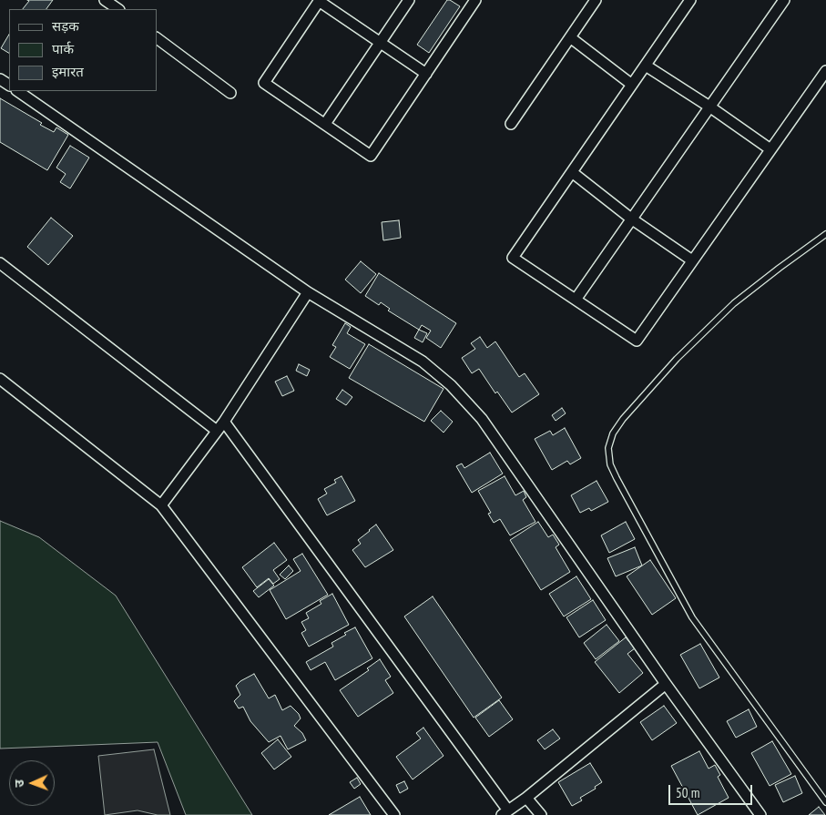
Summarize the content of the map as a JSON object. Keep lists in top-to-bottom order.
{
  "legend": ["सड़क", "पार्क", "इमारत"],
  "scale_bar": "50 m",
  "north": "left"
}
